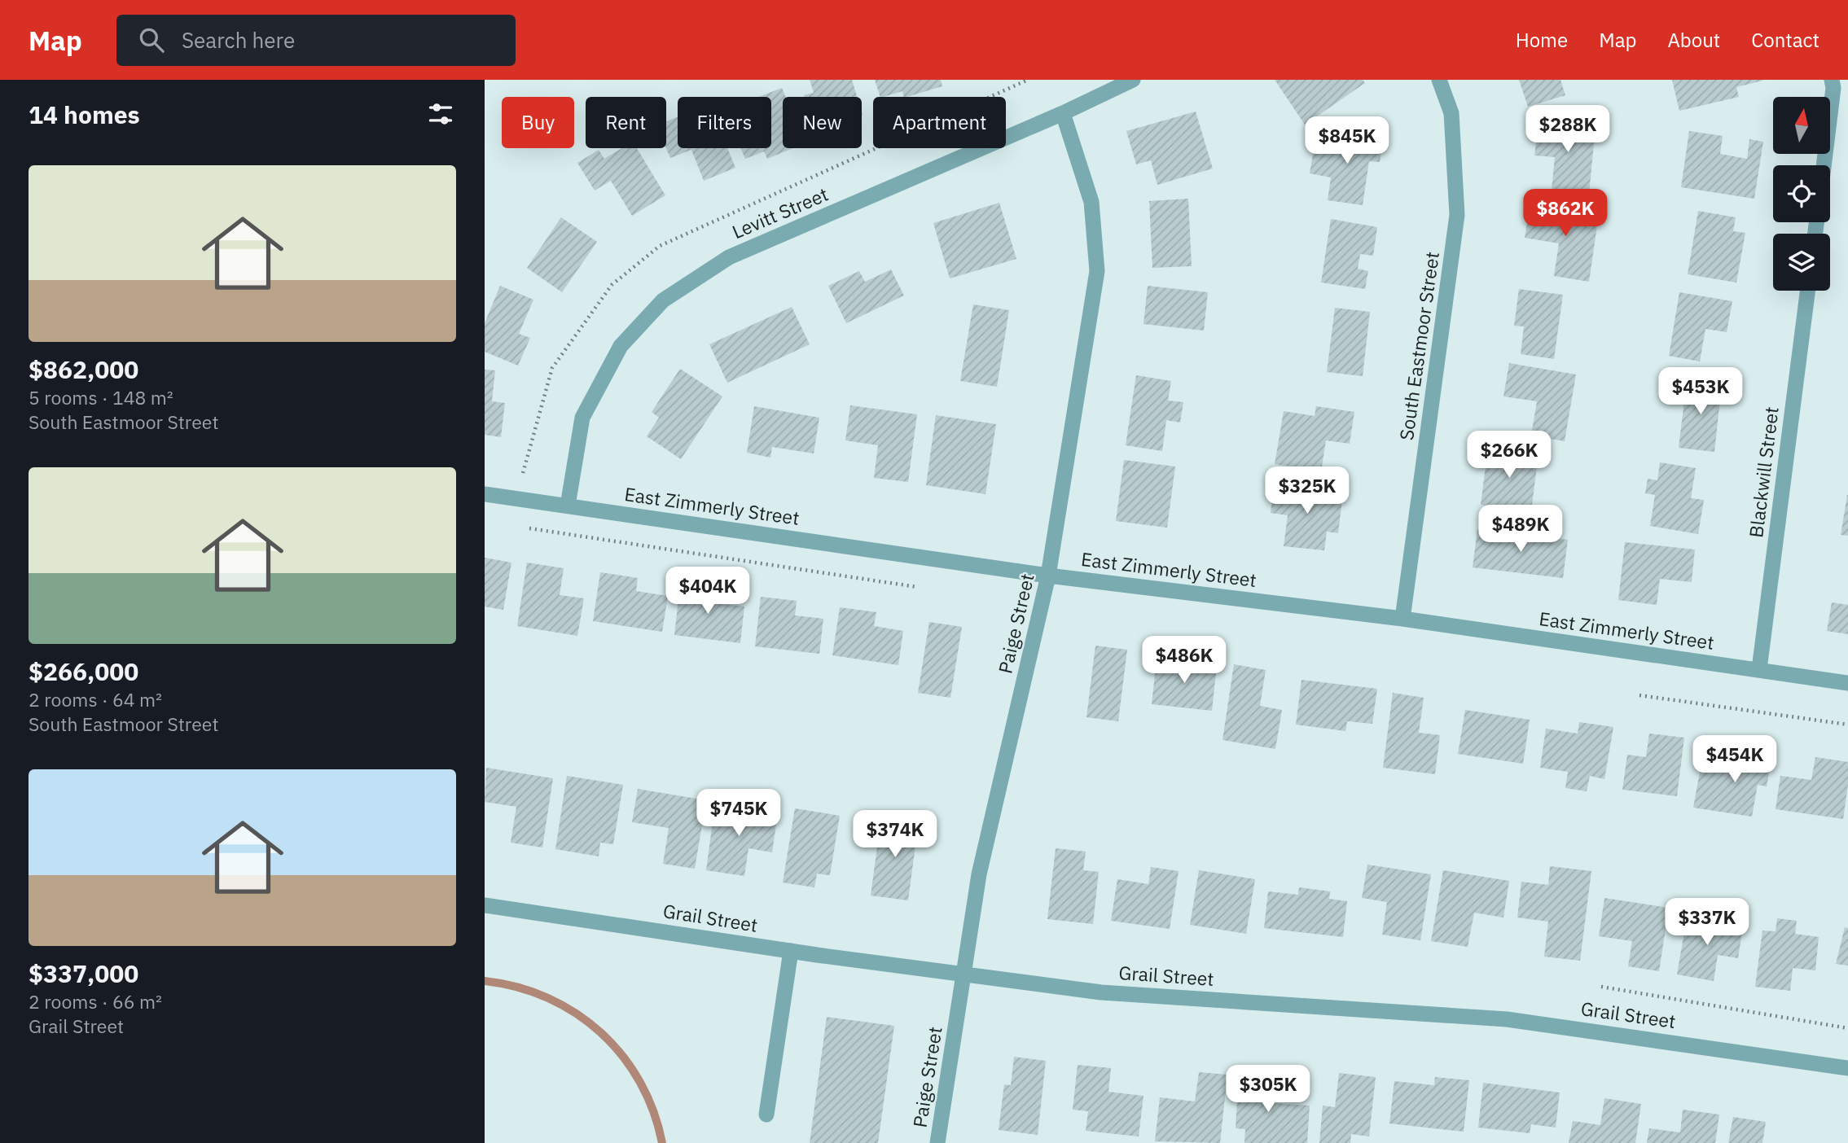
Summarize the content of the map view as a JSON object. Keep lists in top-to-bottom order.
{
  "streets": {
    "street": [
      "Levitt Street",
      "South Eastmoor Street",
      "Blackwill Street",
      "East Zimmerly Street",
      "Paige Street",
      "Grail Street"
    ]
  },
  "crossings": [
    ["Levitt Street", "East Zimmerly Street"],
    ["Levitt Street", "Paige Street"],
    ["South Eastmoor Street", "East Zimmerly Street"],
    ["Blackwill Street", "East Zimmerly Street"],
    ["East Zimmerly Street", "Paige Street"],
    ["Paige Street", "Grail Street"]
  ],
  "north": "top",
  "page": {
    "header": "Map",
    "search": "Search here",
    "nav": [
      "Home",
      "Map",
      "About",
      "Contact"
    ],
    "heading": "14 homes",
    "chip": [
      "Buy",
      "Rent",
      "Filters",
      "New",
      "Apartment"
    ],
    "price": [
      "$288K",
      "$845K",
      "$862K",
      "$453K",
      "$266K",
      "$325K",
      "$489K",
      "$404K",
      "$486K",
      "$454K",
      "$745K",
      "$374K",
      "$337K",
      "$305K"
    ],
    "list": [
      {
        "name": "$862,000",
        "note": "5 rooms · 148 m² · South Eastmoor Street"
      },
      {
        "name": "$266,000",
        "note": "2 rooms · 64 m² · South Eastmoor Street"
      },
      {
        "name": "$337,000",
        "note": "2 rooms · 66 m² · Grail Street"
      }
    ]
  }
}
